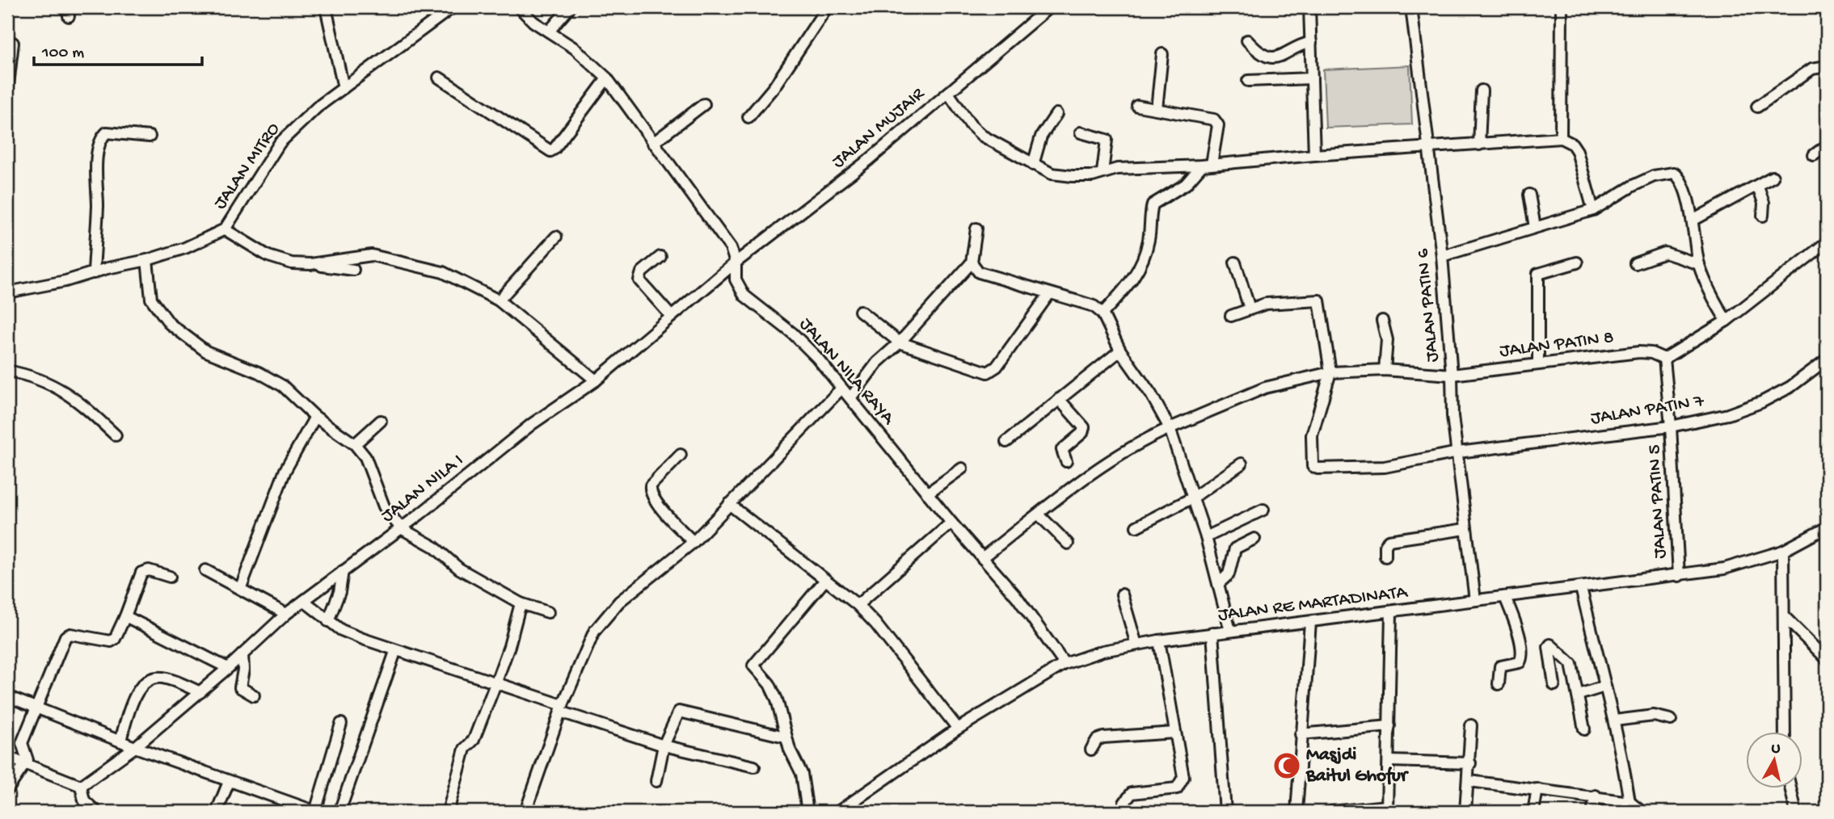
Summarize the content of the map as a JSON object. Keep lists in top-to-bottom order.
{
  "streets": {
    "street": [
      "JALAN MUJAIR",
      "JALAN MITRO",
      "JALAN PATIN 6",
      "JALAN PATIN 8",
      "JALAN NILA RAYA",
      "JALAN PATIN 7",
      "JALAN NILA I",
      "JALAN PATIN 5",
      "JALAN RE MARTADINATA"
    ]
  },
  "crossings": [
    ["JALAN MUJAIR", "JALAN NILA RAYA"],
    ["JALAN MUJAIR", "JALAN NILA I"],
    ["JALAN PATIN 6", "JALAN PATIN 8"],
    ["JALAN PATIN 6", "JALAN PATIN 7"],
    ["JALAN PATIN 6", "JALAN RE MARTADINATA"],
    ["JALAN PATIN 8", "JALAN NILA RAYA"],
    ["JALAN PATIN 8", "JALAN PATIN 7"],
    ["JALAN PATIN 8", "JALAN PATIN 5"],
    ["JALAN NILA RAYA", "JALAN NILA I"],
    ["JALAN NILA RAYA", "JALAN RE MARTADINATA"],
    ["JALAN PATIN 7", "JALAN PATIN 5"],
    ["JALAN PATIN 5", "JALAN RE MARTADINATA"]
  ],
  "places": {
    "mosque": ["Masjdi Baitul Ghofur"]
  },
  "scale_bar": "100 m",
  "north": "top"
}
